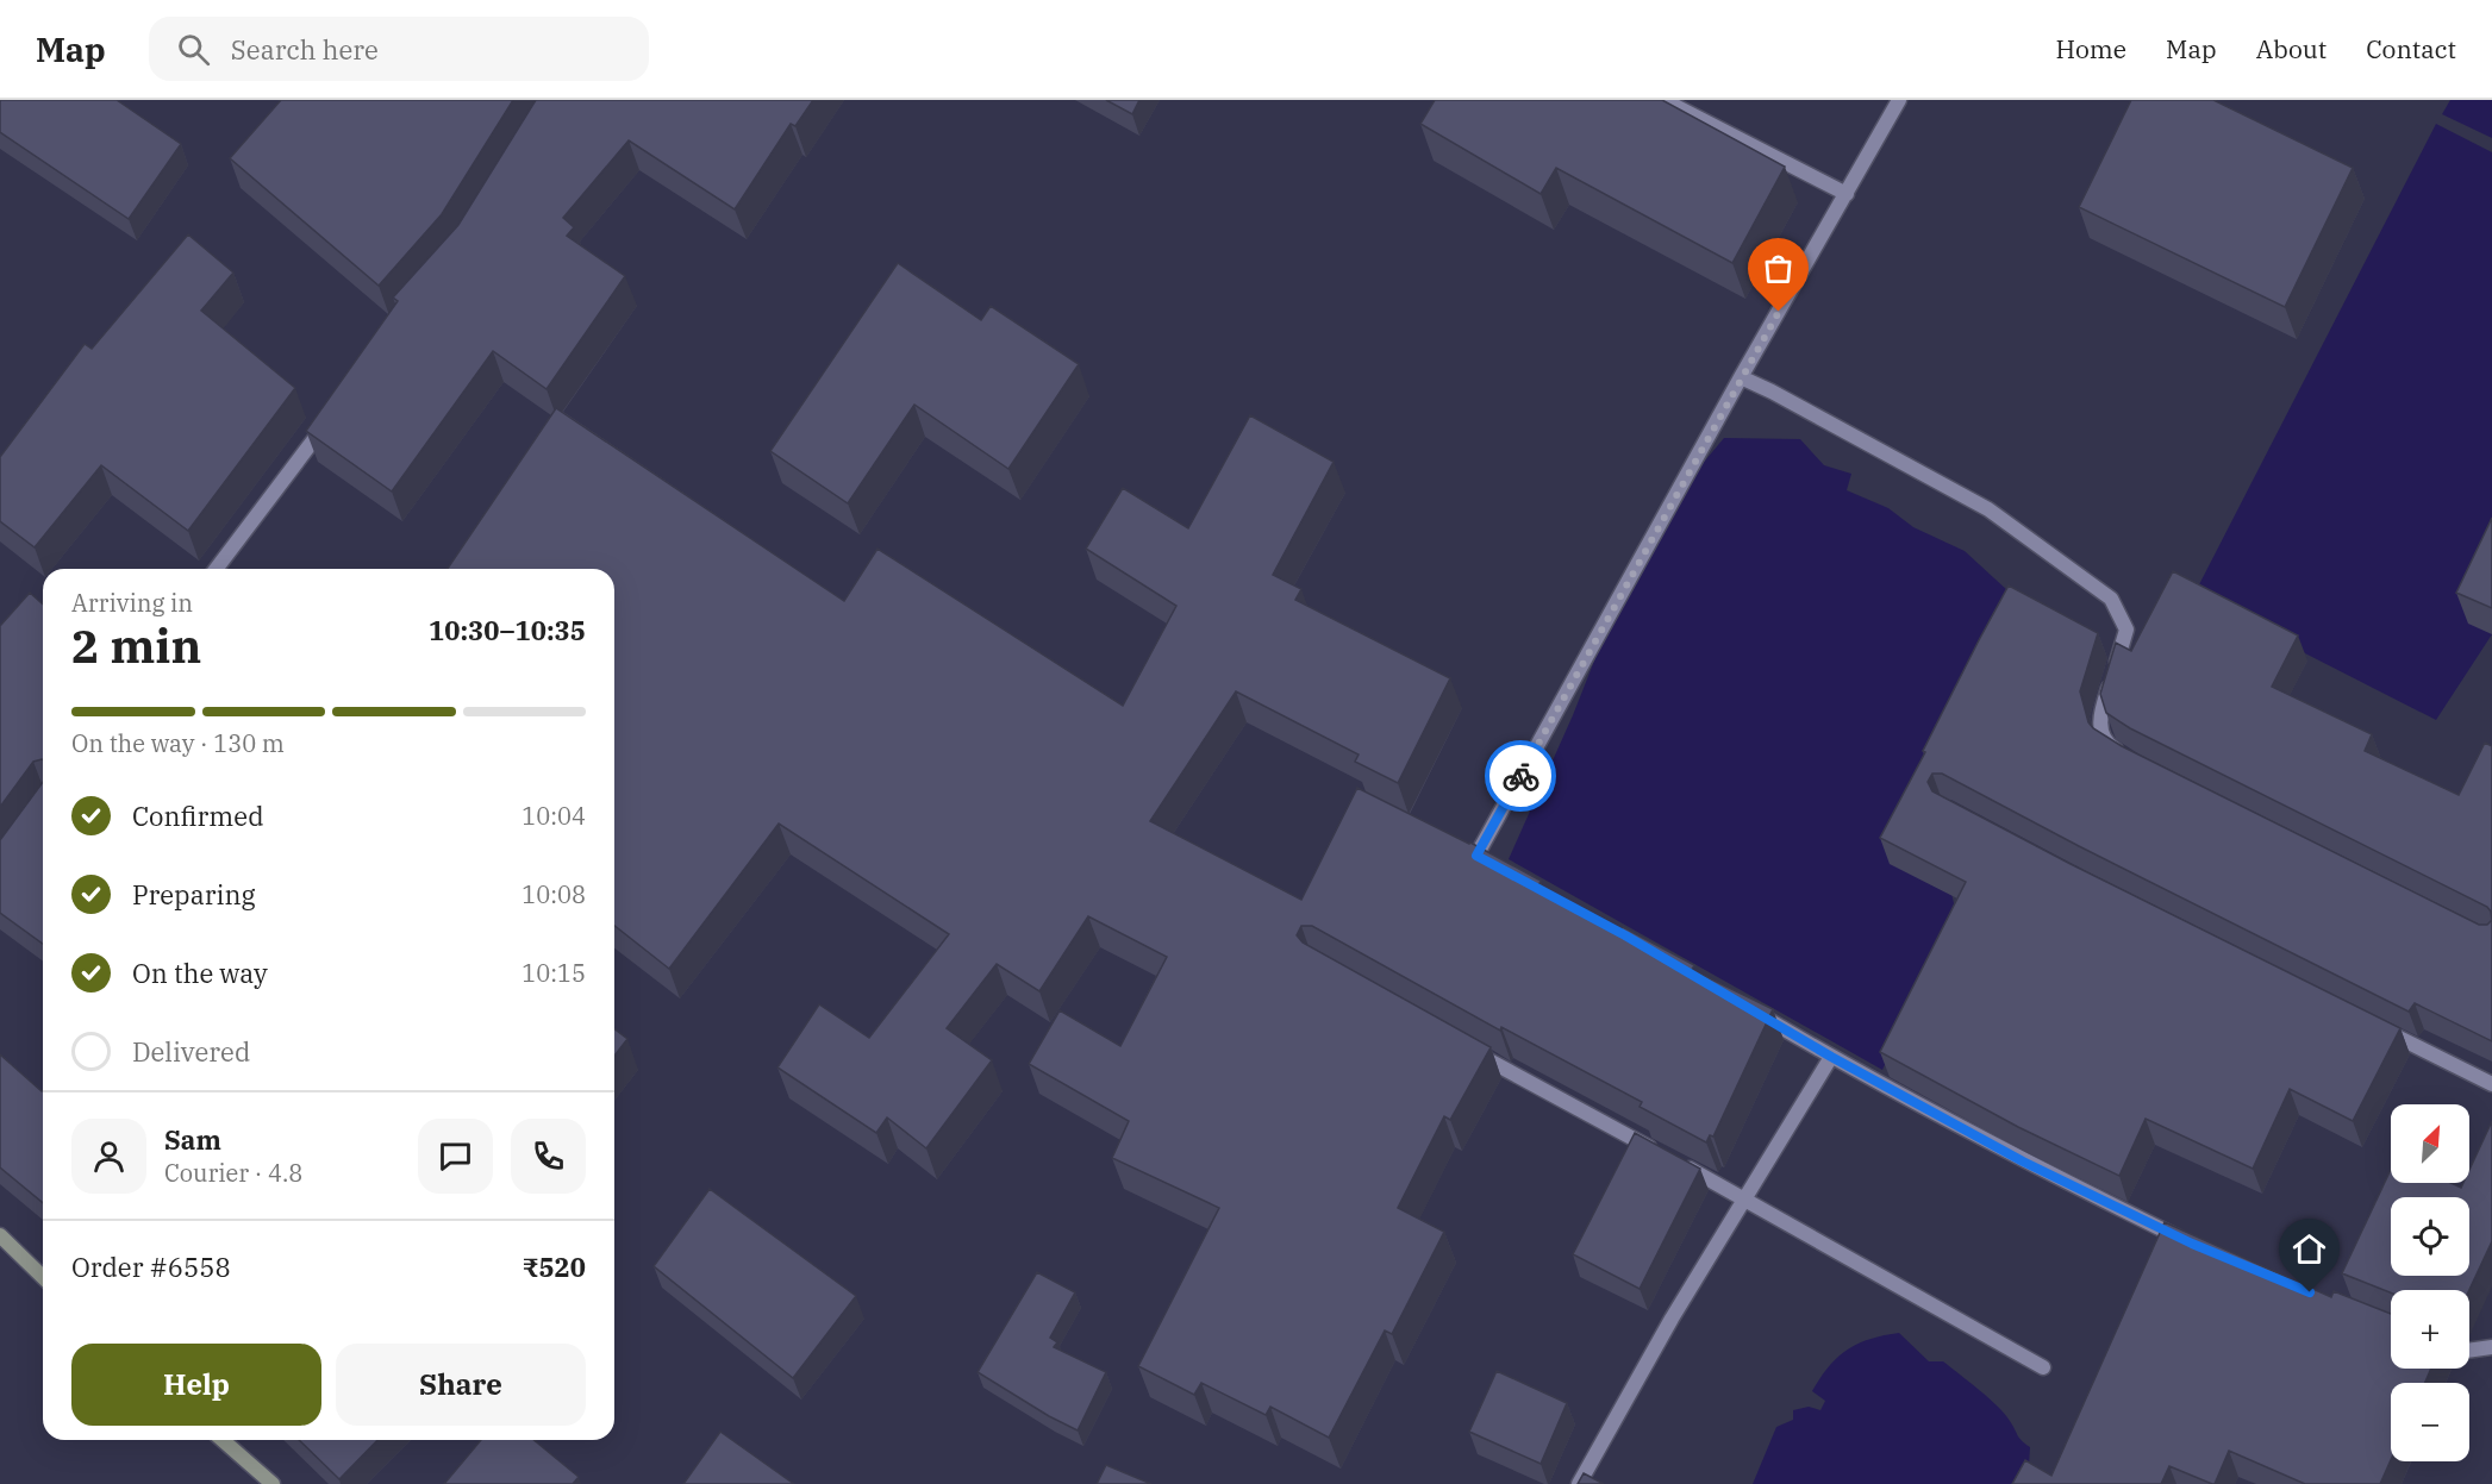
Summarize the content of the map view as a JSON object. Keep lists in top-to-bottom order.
{
  "north": "top right",
  "page": {
    "header": "Map",
    "search": "Search here",
    "nav": [
      "Home",
      "Map",
      "About",
      "Contact"
    ],
    "heading": ["2 min", "Arriving in", "10:30–10:35"],
    "panel": [
      "Sam",
      "Courier · 4.8",
      "Order #6558",
      "₹520"
    ],
    "bar": "On the way · 130 m",
    "list": [
      ["Confirmed", "10:04"],
      ["Preparing", "10:08"],
      ["On the way", "10:15"],
      "Delivered"
    ],
    "map_buttons": ["+", "−"],
    "buttons": ["Help", "Share"]
  }
}
